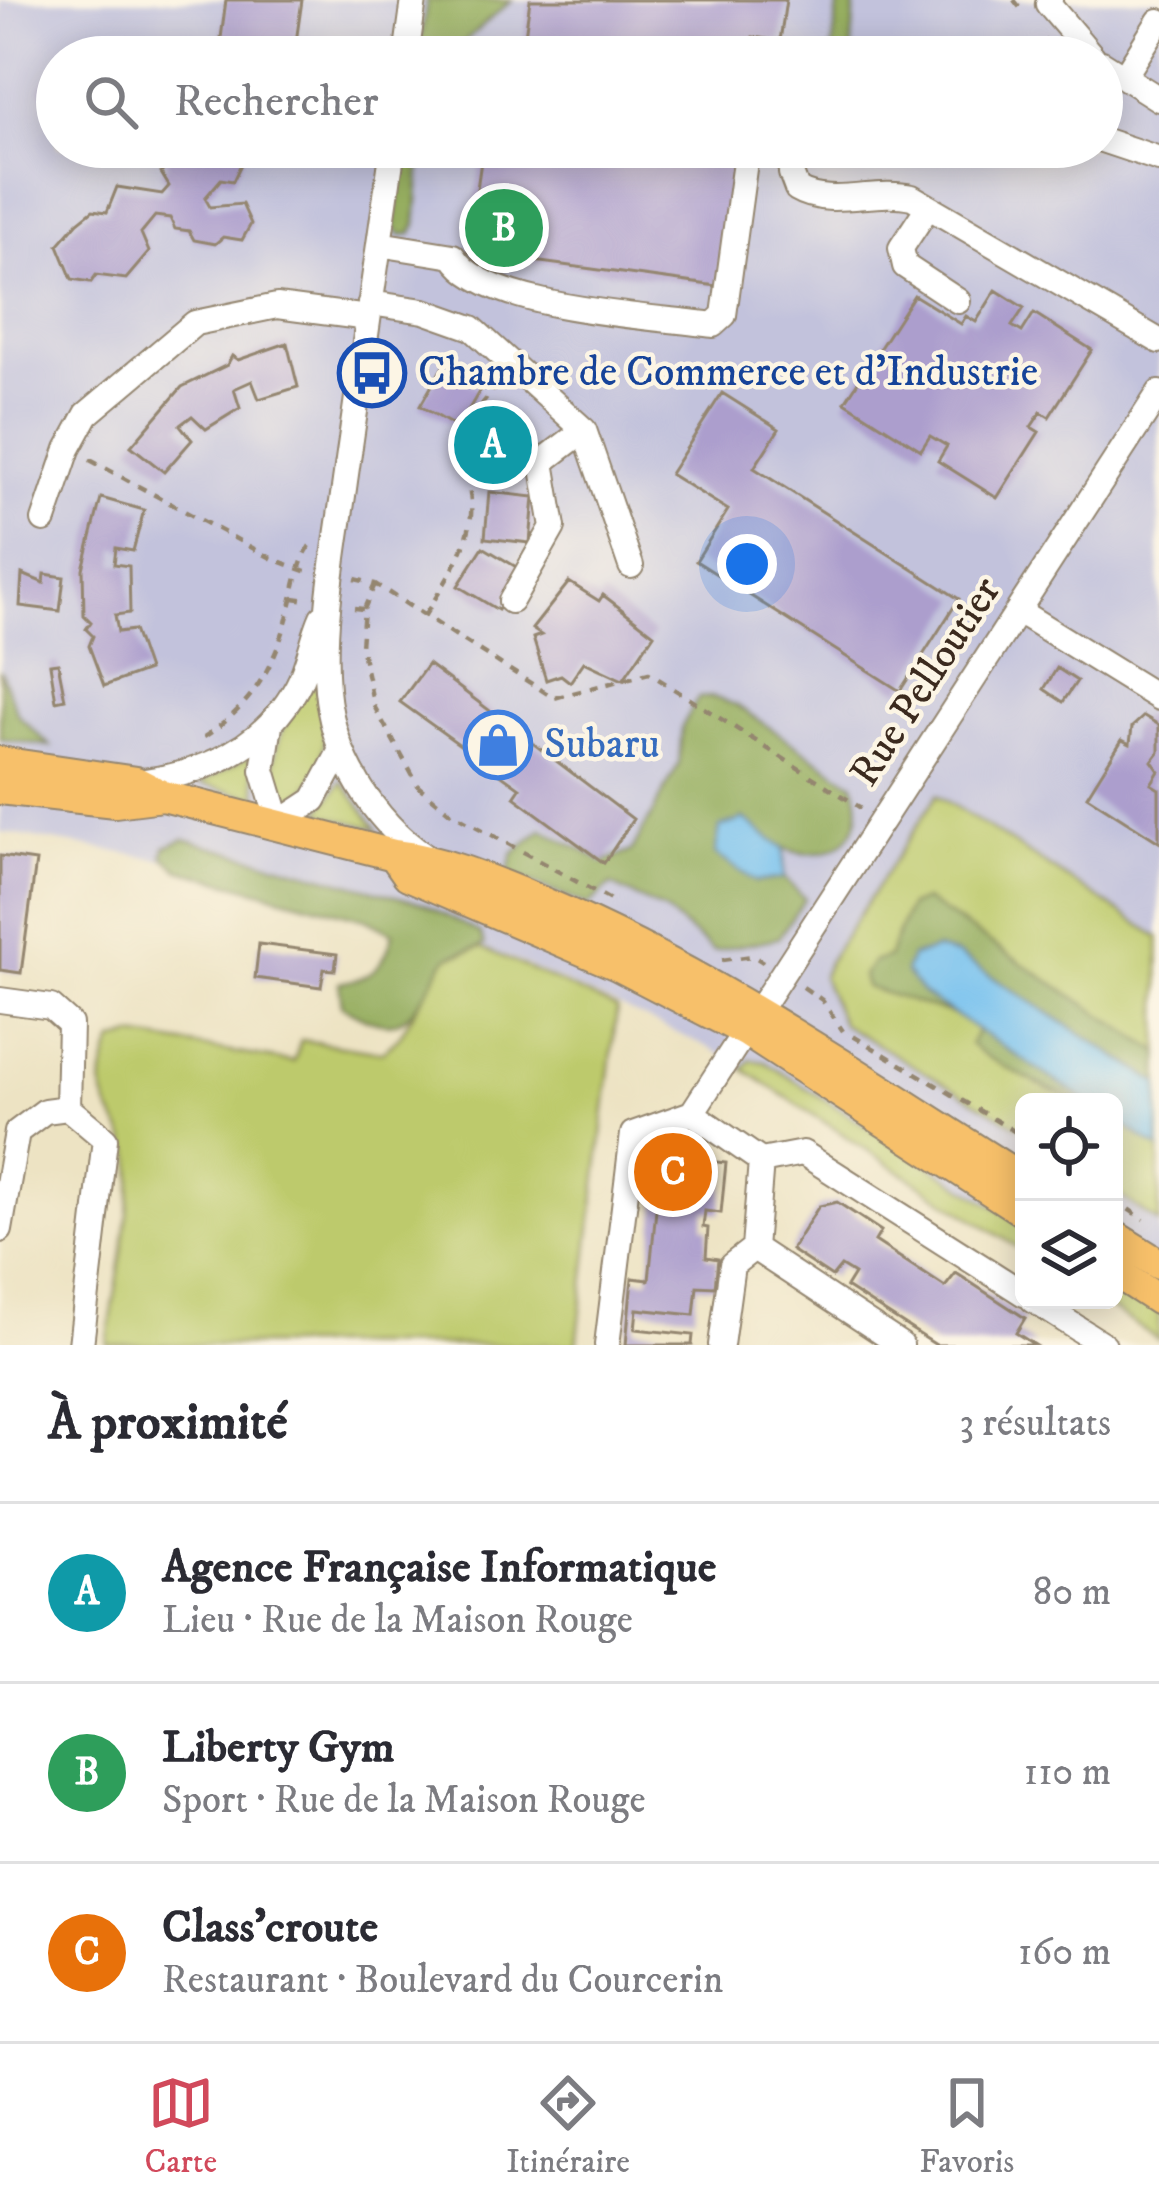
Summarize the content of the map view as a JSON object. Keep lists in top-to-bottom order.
{
  "streets": {
    "street": ["Rue Pelloutier"]
  },
  "places": {
    "bus stop": ["Chambre de Commerce et d'Industrie"],
    "shop": ["Subaru"]
  },
  "page": {
    "search": "Rechercher",
    "pins": ["B", "A", "C"],
    "heading": ["À proximité", "3 résultats"],
    "list": [
      {
        "mark": "A",
        "name": "Agence Française Informatique",
        "note": "Lieu · Rue de la Maison Rouge",
        "value": "80 m"
      },
      {
        "mark": "B",
        "name": "Liberty Gym",
        "note": "Sport · Rue de la Maison Rouge",
        "value": "110 m"
      },
      {
        "mark": "C",
        "name": "Class'croute",
        "note": "Restaurant · Boulevard du Courcerin",
        "value": "160 m"
      }
    ],
    "nav": ["Carte", "Itinéraire", "Favoris"]
  }
}
